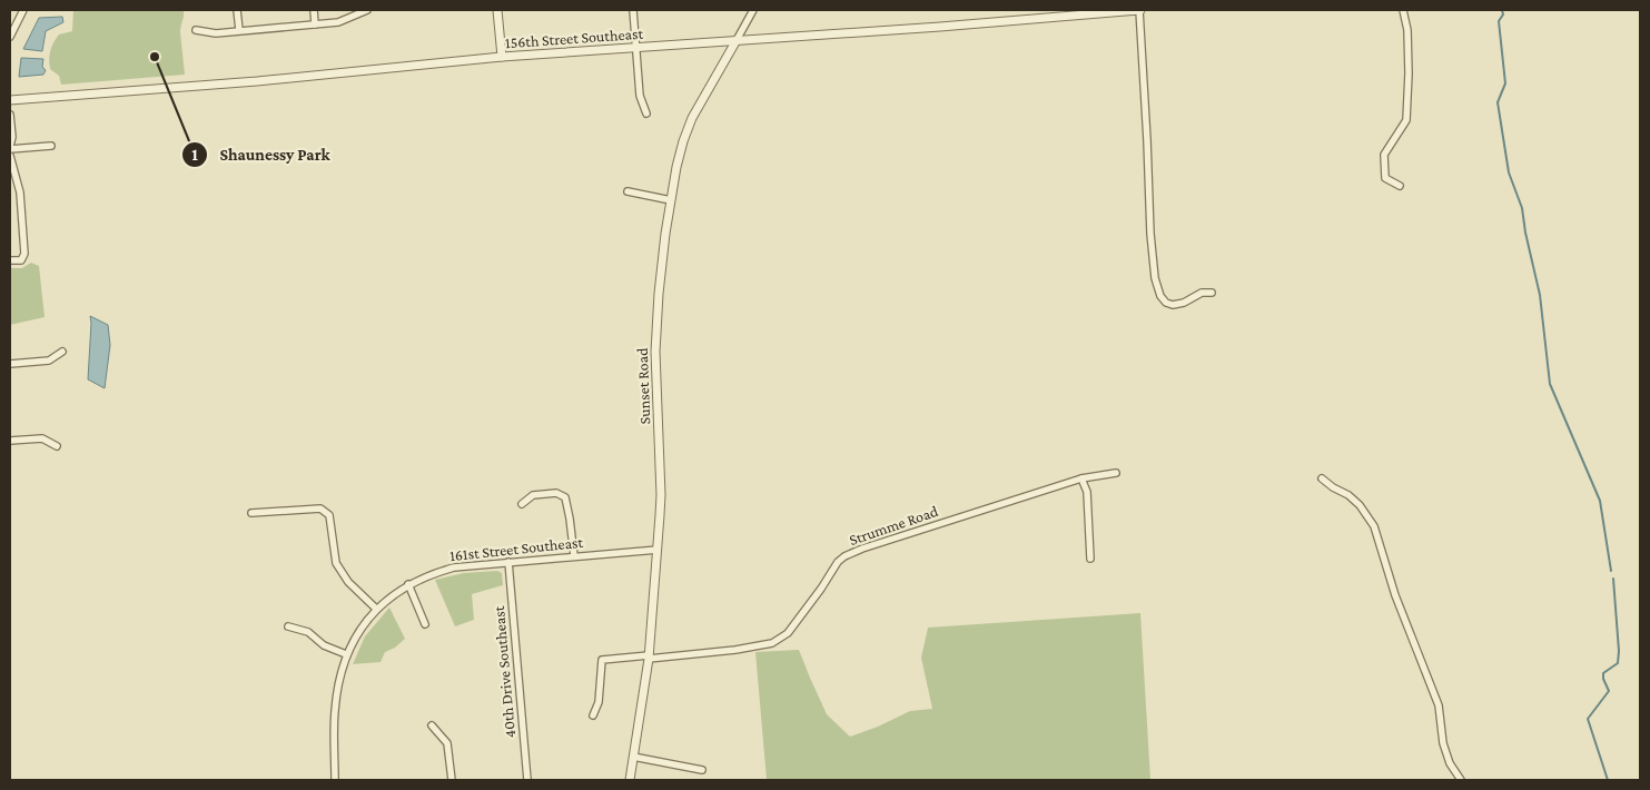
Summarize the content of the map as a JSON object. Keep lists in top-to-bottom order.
{
  "streets": {
    "street": [
      "156th Street Southeast",
      "Sunset Road",
      "Strumme Road",
      "161st Street Southeast",
      "40th Drive Southeast"
    ]
  },
  "crossings": [
    ["156th Street Southeast", "Sunset Road"],
    ["Sunset Road", "Strumme Road"],
    ["Sunset Road", "161st Street Southeast"],
    ["161st Street Southeast", "40th Drive Southeast"]
  ],
  "places": ["Shaunessy Park"]
}
